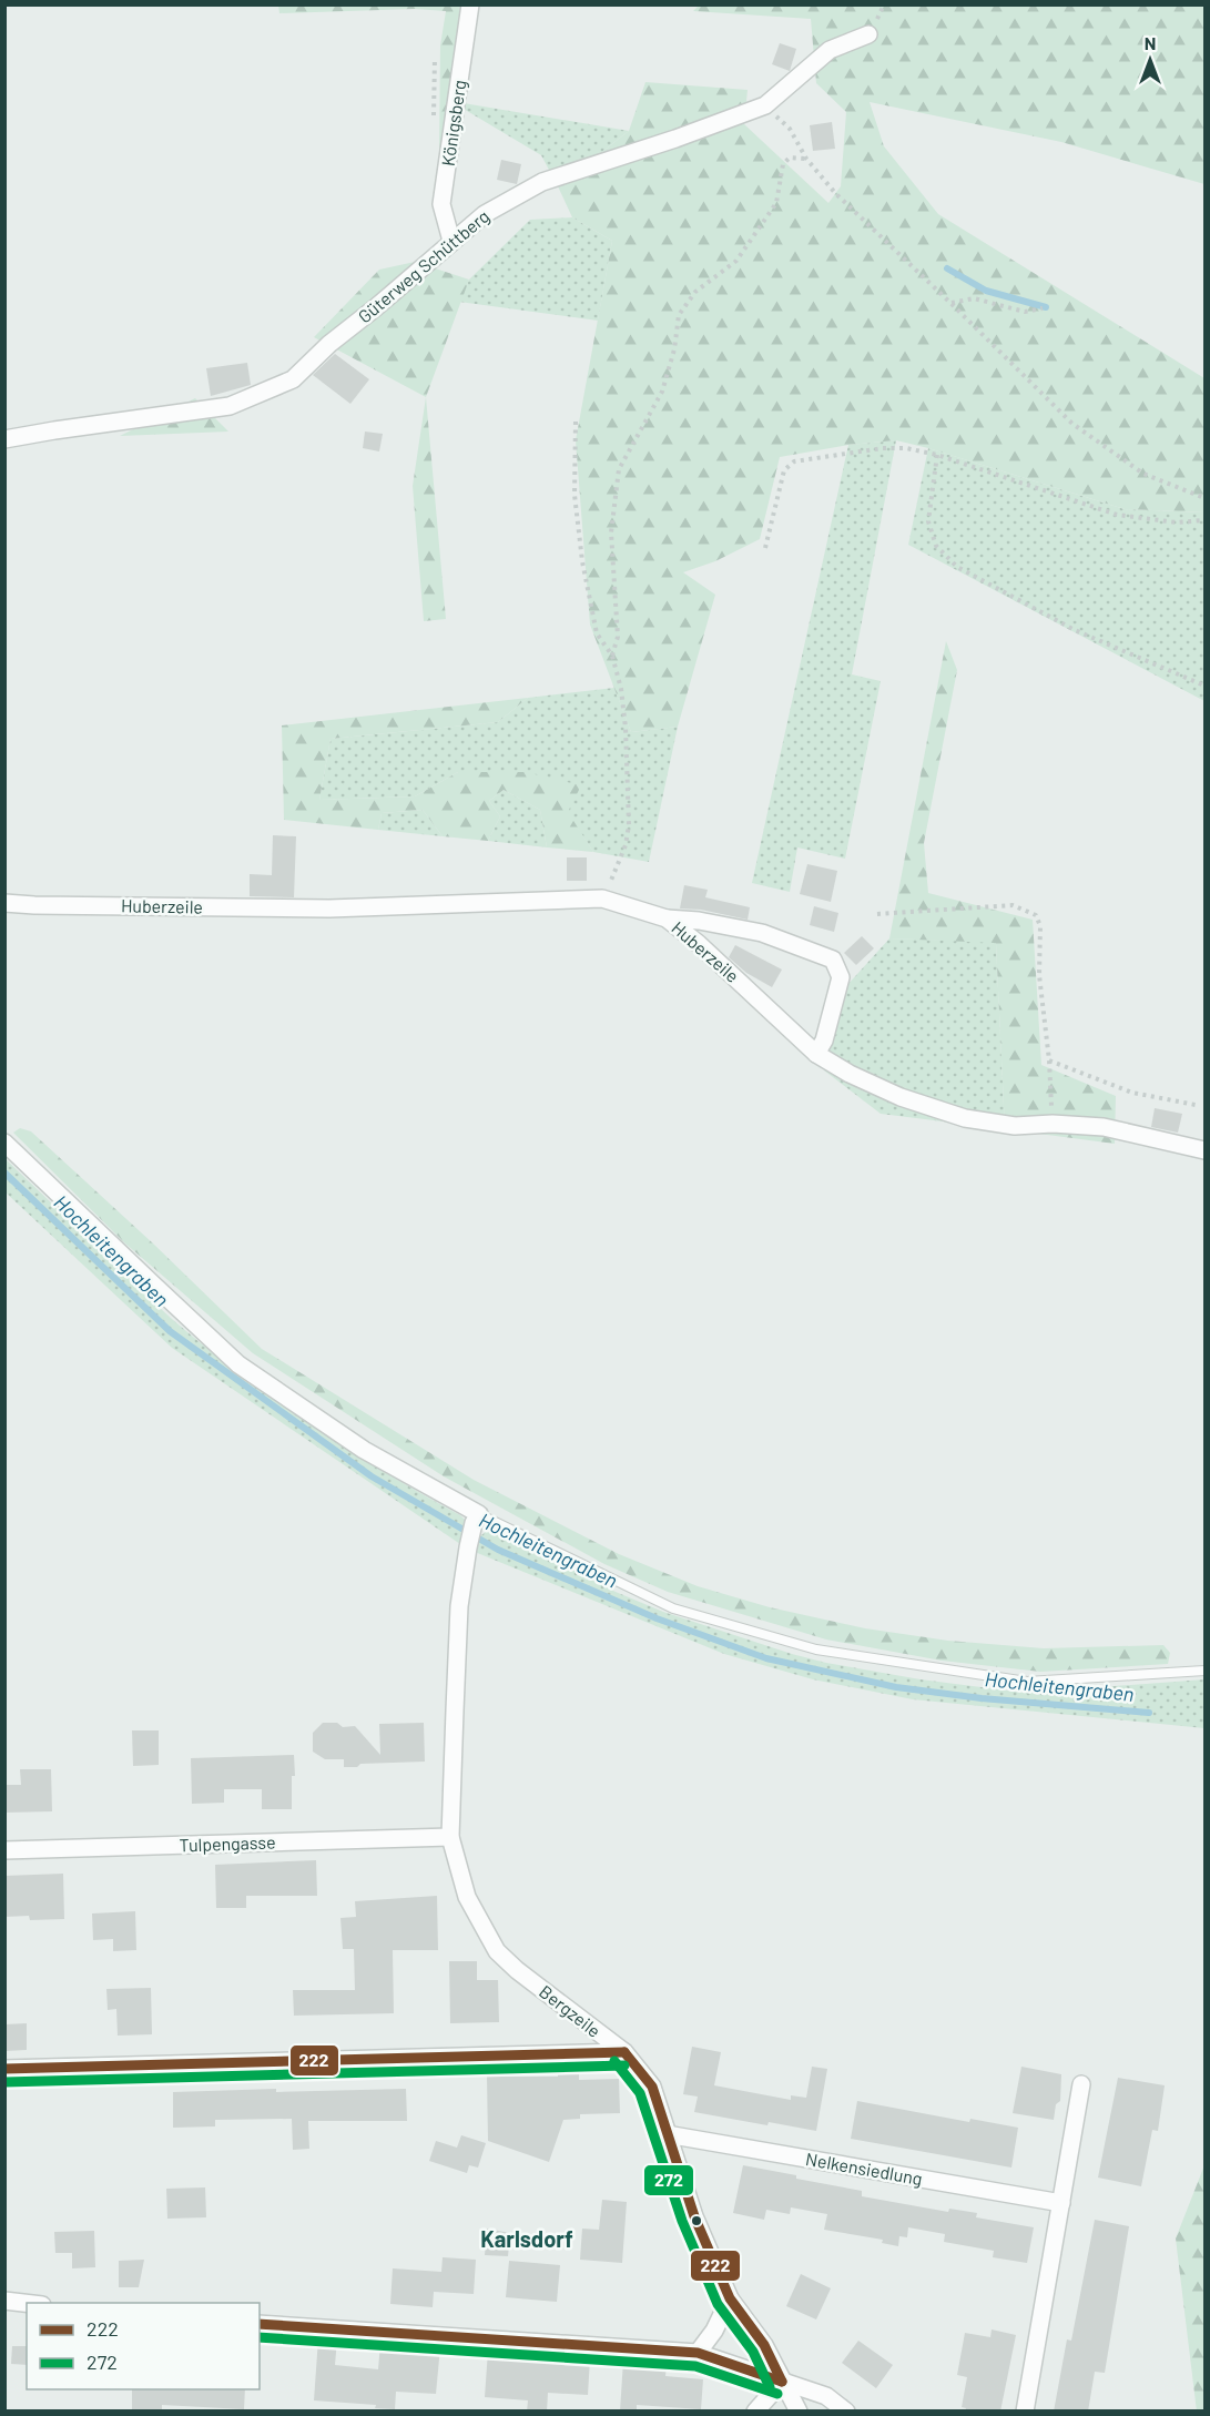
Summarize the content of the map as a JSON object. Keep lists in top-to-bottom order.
{
  "streets": {
    "street": [
      "Königsberg",
      "Güterweg Schüttberg",
      "Huberzeile",
      "Tulpengasse",
      "Bergzeile",
      "Nelkensiedlung"
    ]
  },
  "crossings": [
    ["Königsberg", "Güterweg Schüttberg"],
    ["Tulpengasse", "Bergzeile"],
    ["Bergzeile", "Nelkensiedlung"]
  ],
  "districts": ["Karlsdorf"],
  "water": ["Hochleitengraben"],
  "lines": ["transit line 222", "transit line 272"],
  "legend": ["222", "272"],
  "north": "top"
}
